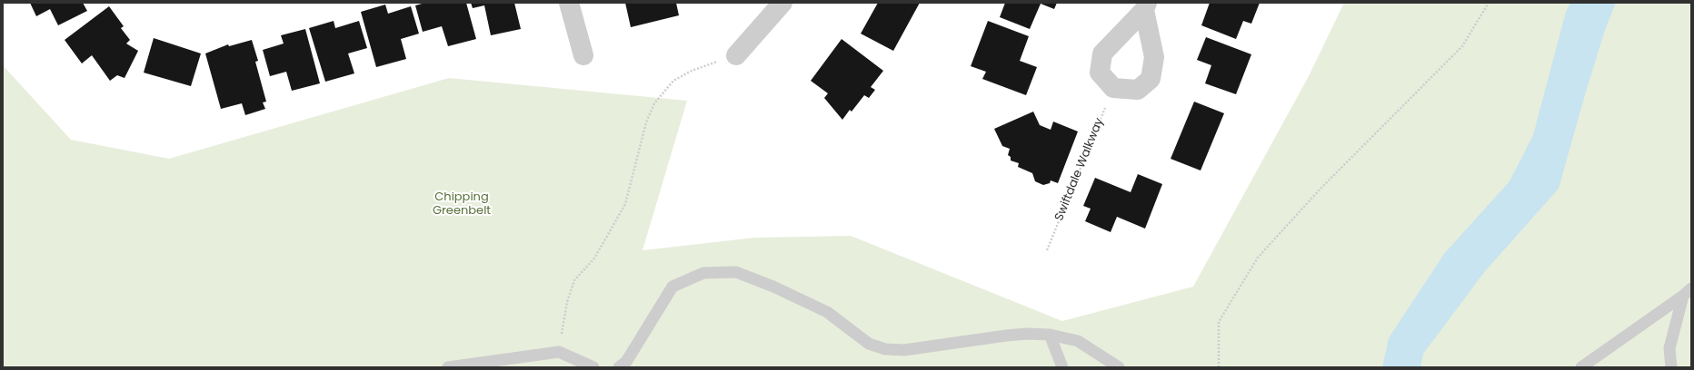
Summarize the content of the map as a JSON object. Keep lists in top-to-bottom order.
{
  "streets": {
    "path": ["Swiftdale Walkway"]
  },
  "parks": ["Chipping Greenbelt"]
}
